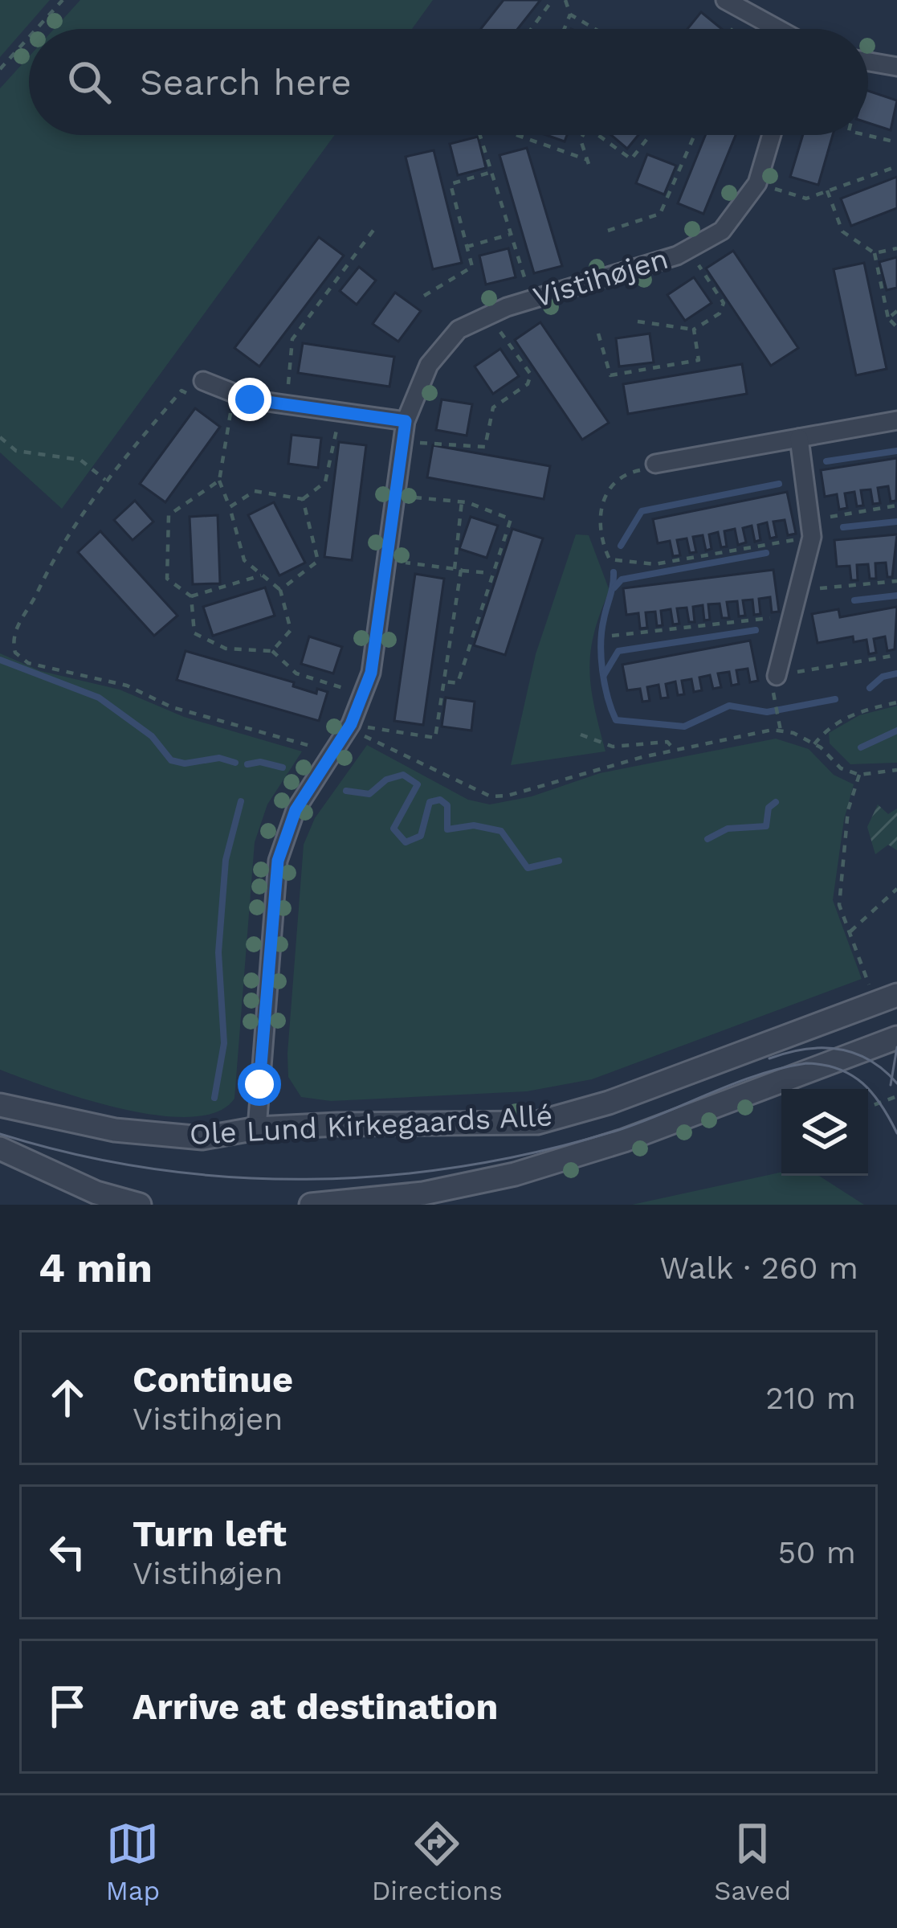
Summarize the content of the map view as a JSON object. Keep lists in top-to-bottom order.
{
  "streets": {
    "street": ["Vistihøjen", "Ole Lund Kirkegaards Allé"]
  },
  "crossings": [
    ["Vistihøjen", "Ole Lund Kirkegaards Allé"]
  ],
  "page": {
    "search": "Search here",
    "heading": ["4 min", "Walk · 260 m"],
    "list": [
      ["Continue", "Vistihøjen", "210 m"],
      ["Turn left", "Vistihøjen", "50 m"],
      "Arrive at destination"
    ],
    "nav": ["Map", "Directions", "Saved"]
  }
}
